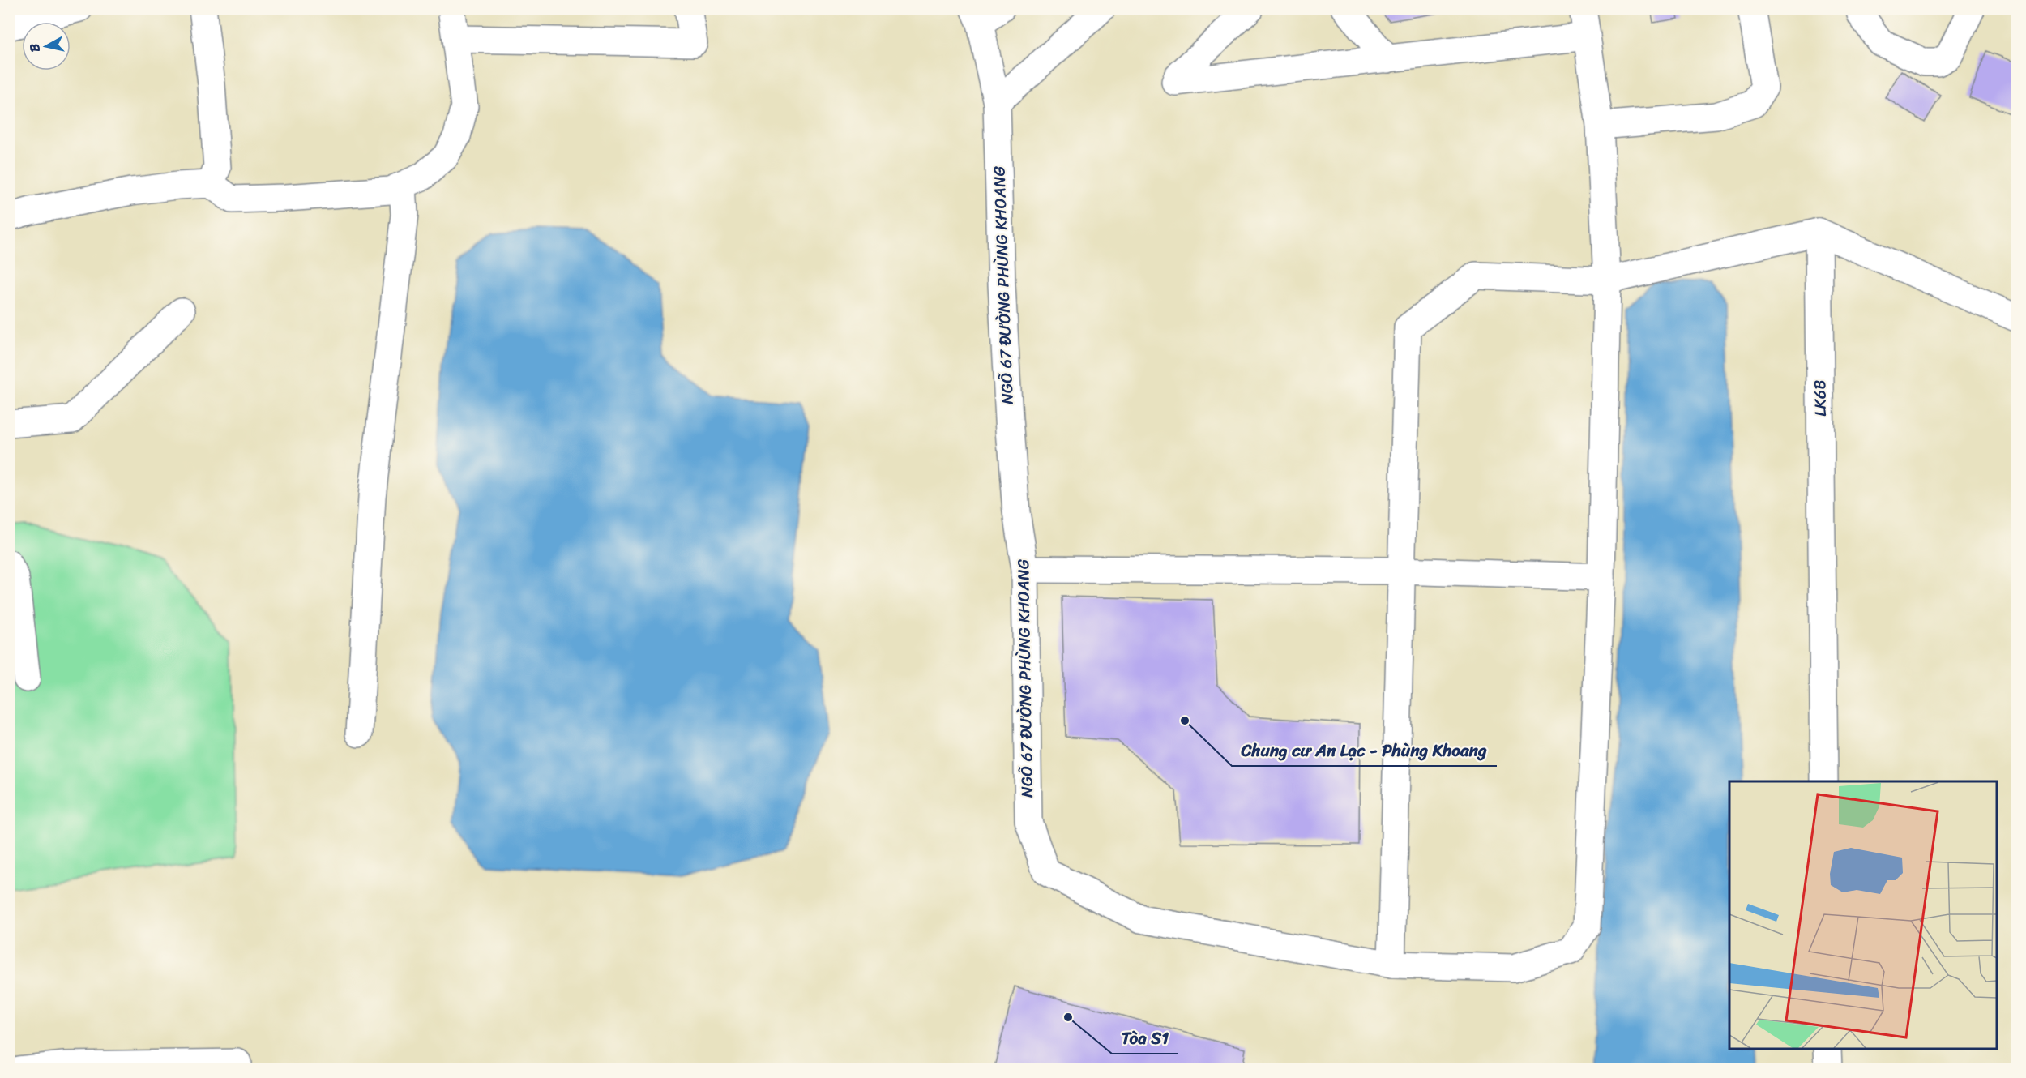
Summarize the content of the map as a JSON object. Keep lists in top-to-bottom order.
{
  "streets": {
    "street": ["NGÕ 67 ĐƯỜNG PHÙNG KHOANG", "LK6B"]
  },
  "places": ["Chung cư An Lạc - Phùng Khoang", "Tòa S1"],
  "north": "left"
}
